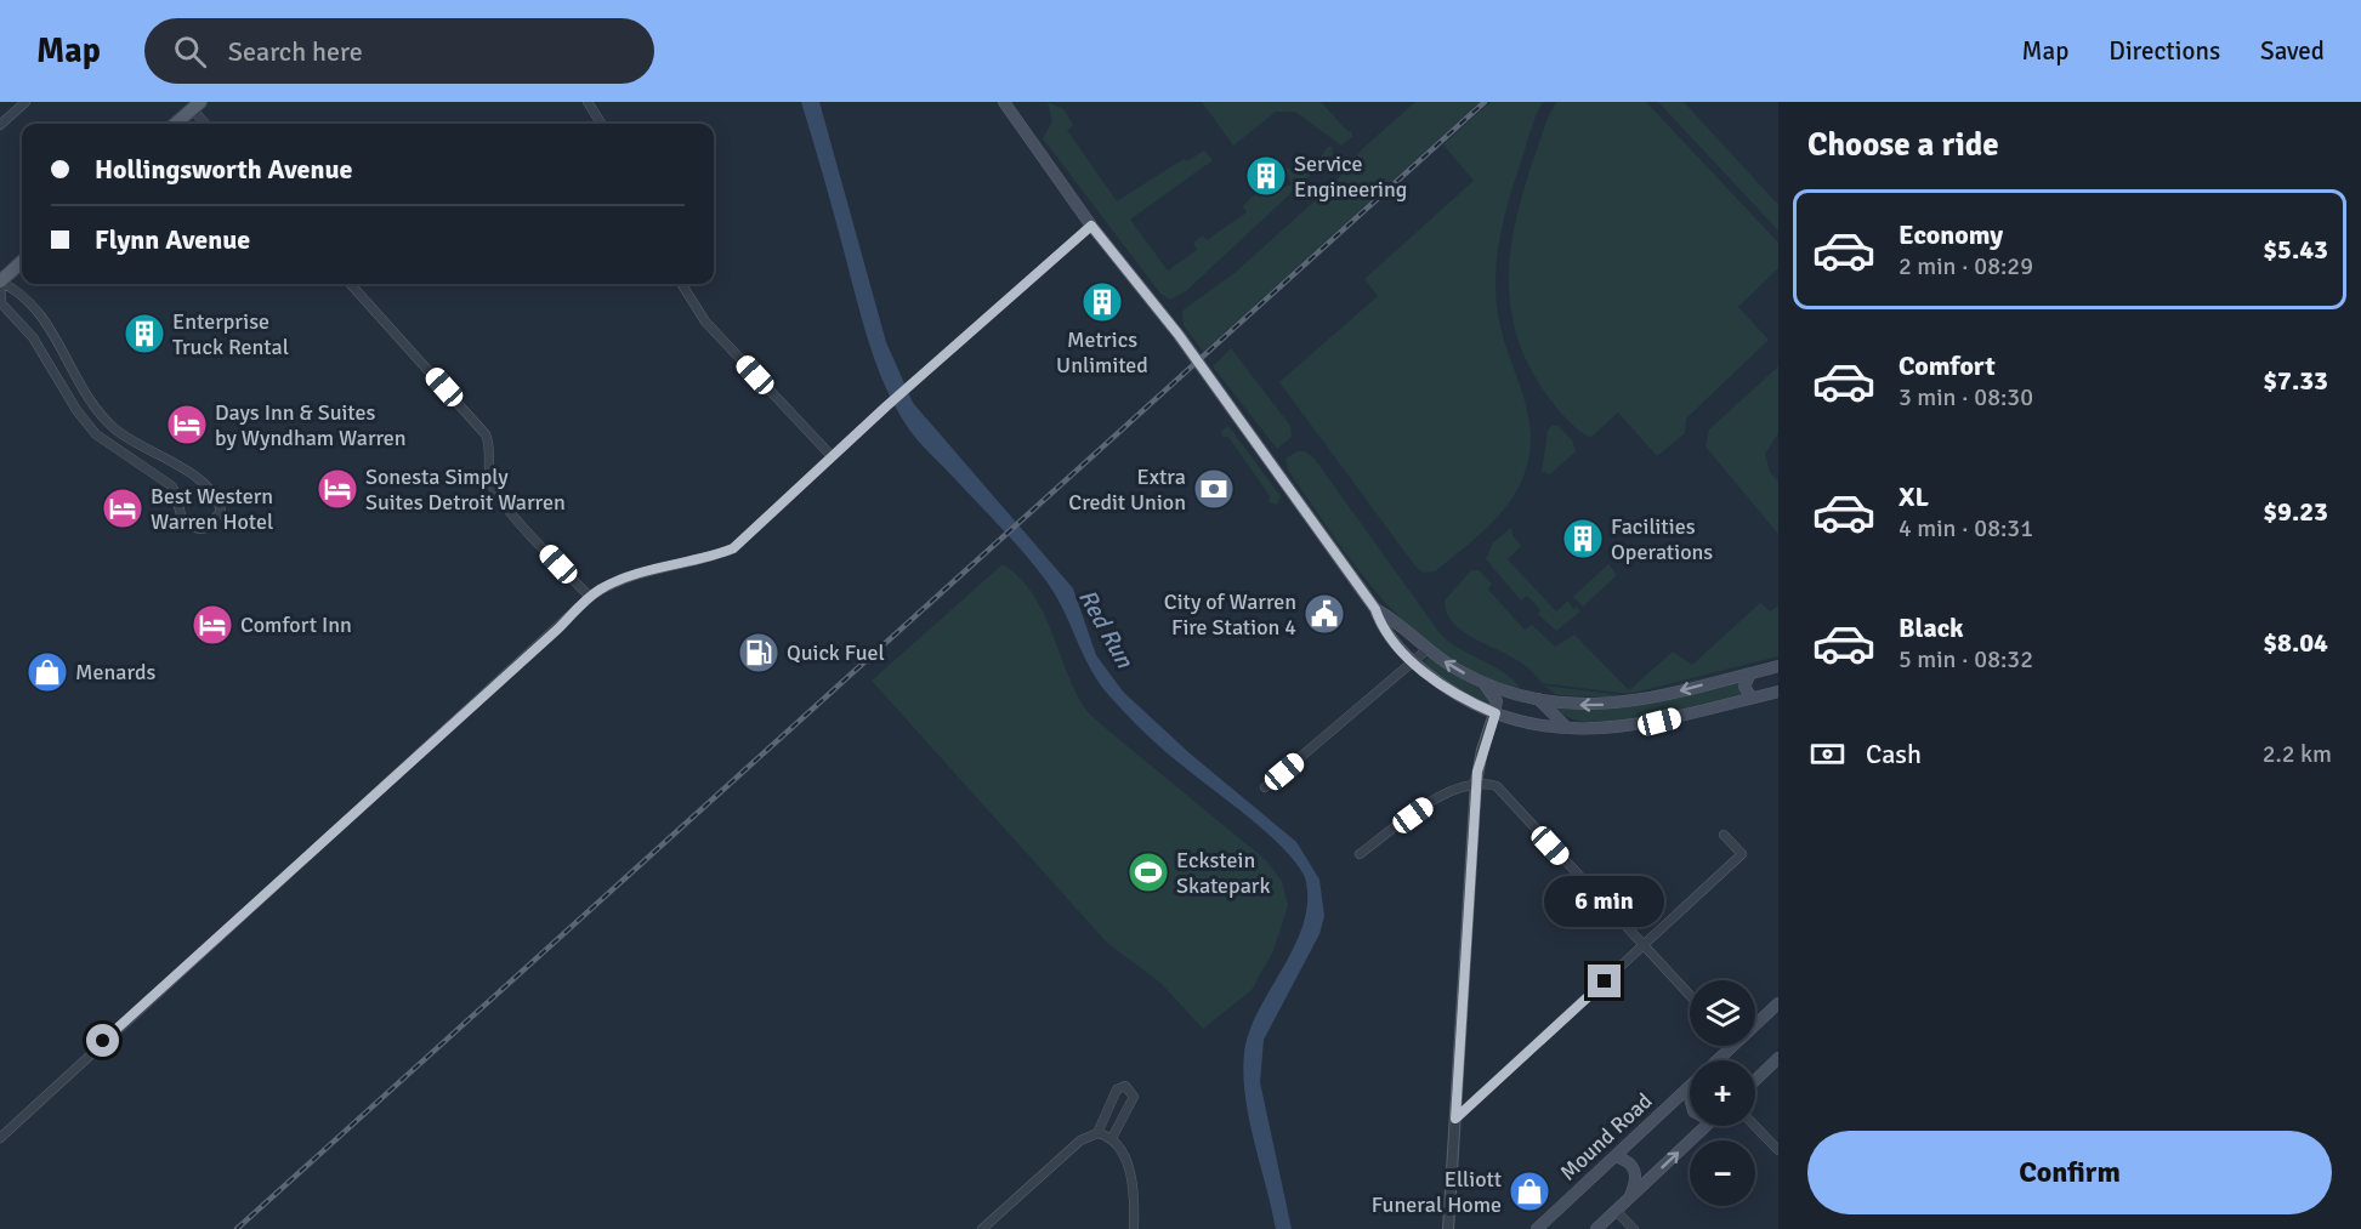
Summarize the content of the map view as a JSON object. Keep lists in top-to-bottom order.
{
  "streets": {
    "main road": ["Mound Road"]
  },
  "water": ["Red Run"],
  "places": {
    "building": [
      "Service Engineering",
      "Metrics Unlimited",
      "Enterprise Truck Rental",
      "Facilities Operations"
    ],
    "hotel": [
      "Days Inn & Suites by Wyndham Warren",
      "Sonesta Simply Suites Detroit Warren",
      "Best Western Warren Hotel",
      "Comfort Inn"
    ],
    "bank": ["Extra Credit Union"],
    "public building": ["City of Warren Fire Station 4"],
    "fuel station": ["Quick Fuel"],
    "shop": ["Menards", "Elliott Funeral Home"],
    "sports": ["Eckstein Skatepark"]
  },
  "page": {
    "header": "Map",
    "search": "Search here",
    "nav": ["Map", "Directions", "Saved"],
    "heading": "Choose a ride",
    "banner": ["Hollingsworth Avenue", "Flynn Avenue"],
    "list": [
      {
        "name": "Economy",
        "note": "2 min · 08:29",
        "value": "$5.43"
      },
      {
        "name": "Comfort",
        "note": "3 min · 08:30",
        "value": "$7.33"
      },
      {
        "name": "XL",
        "note": "4 min · 08:31",
        "value": "$9.23"
      },
      {
        "name": "Black",
        "note": "5 min · 08:32",
        "value": "$8.04"
      }
    ],
    "pay": ["Cash", "2.2 km"],
    "bubble": "6 min",
    "map_buttons": ["+", "−"],
    "buttons": "Confirm"
  }
}
